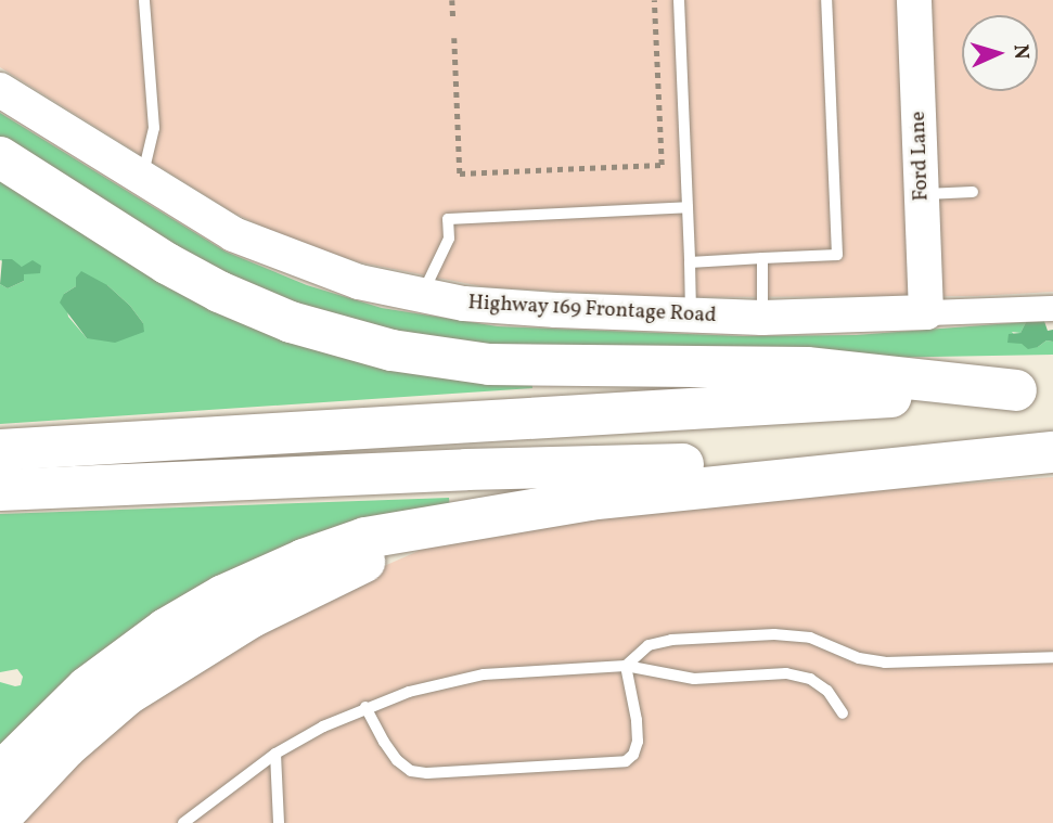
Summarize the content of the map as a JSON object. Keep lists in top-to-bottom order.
{
  "streets": {
    "street": ["Ford Lane", "Highway 169 Frontage Road"]
  },
  "crossings": [
    ["Ford Lane", "Highway 169 Frontage Road"]
  ],
  "north": "right"
}
